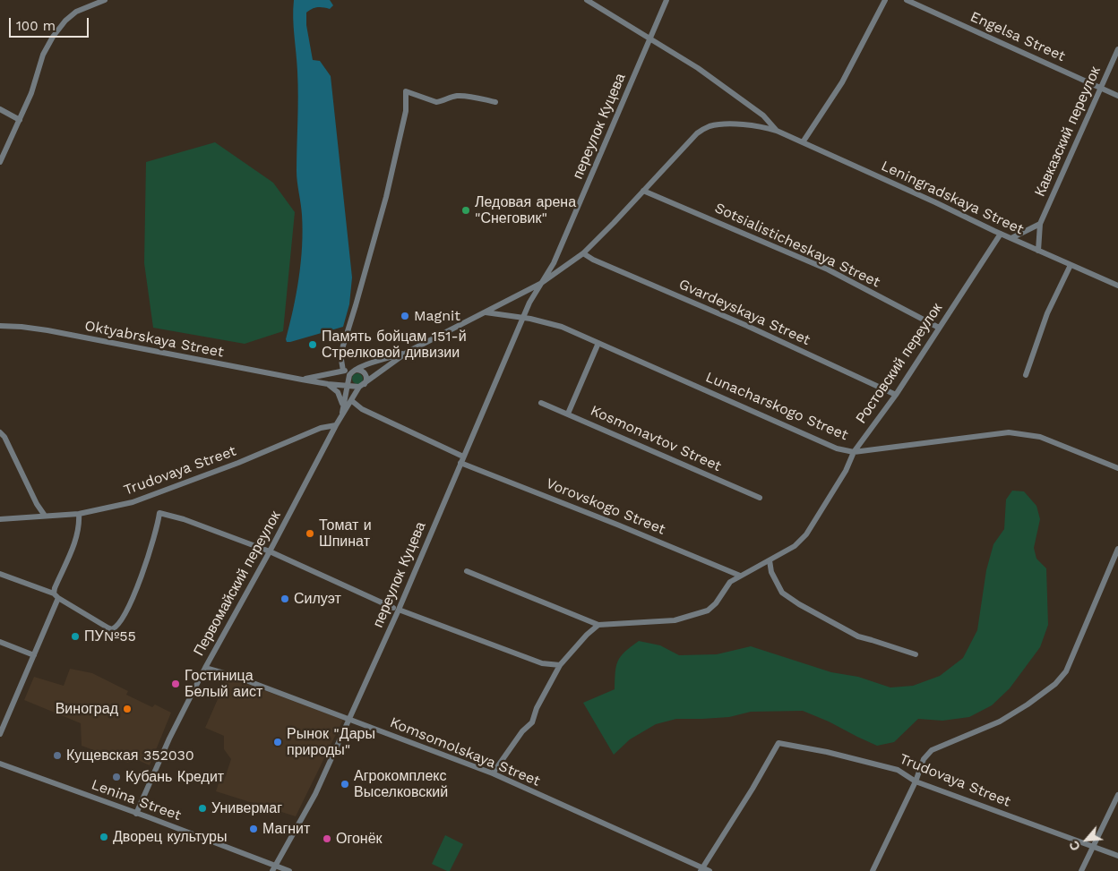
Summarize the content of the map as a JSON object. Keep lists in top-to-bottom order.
{
  "streets": {
    "street": [
      "Engelsa Street",
      "переулок Куцева",
      "Кавказский переулок",
      "Leningradskaya Street",
      "Sotsialisticheskaya Street",
      "Gvardeyskaya Street",
      "Oktyabrskaya Street",
      "Ростовский переулок",
      "Lunacharskogo Street",
      "Kosmonavtov Street",
      "Trudovaya Street",
      "Vorovskogo Street",
      "Первомайский переулок",
      "Komsomolskaya Street",
      "Lenina Street"
    ]
  },
  "crossings": [
    ["Engelsa Street", "Кавказский переулок"],
    ["переулок Куцева", "Leningradskaya Street"],
    ["переулок Куцева", "Sotsialisticheskaya Street"],
    ["переулок Куцева", "Gvardeyskaya Street"],
    ["переулок Куцева", "Lunacharskogo Street"],
    ["переулок Куцева", "Vorovskogo Street"],
    ["переулок Куцева", "Первомайский переулок"],
    ["переулок Куцева", "Komsomolskaya Street"],
    ["переулок Куцева", "Lenina Street"],
    ["Кавказский переулок", "Leningradskaya Street"],
    ["Leningradskaya Street", "Ростовский переулок"],
    ["Sotsialisticheskaya Street", "Ростовский переулок"],
    ["Gvardeyskaya Street", "Ростовский переулок"],
    ["Oktyabrskaya Street", "Первомайский переулок"],
    ["Ростовский переулок", "Lunacharskogo Street"],
    ["Ростовский переулок", "Vorovskogo Street"],
    ["Lunacharskogo Street", "Первомайский переулок"],
    ["Trudovaya Street", "Первомайский переулок"],
    ["Trudovaya Street", "Komsomolskaya Street"],
    ["Первомайский переулок", "Komsomolskaya Street"],
    ["Первомайский переулок", "Lenina Street"]
  ],
  "places": [
    "Ледовая арена \"Снеговик\"",
    "Magnit",
    "Память бойцам 151-й Стрелковой дивизии",
    "Томат и Шпинат",
    "Силуэт",
    "ПУ№55",
    "Гостиница Белый аист",
    "Виноград",
    "Рынок \"Дары природы\"",
    "Кущевская 352030",
    "Кубань Кредит",
    "Агрокомплекс Выселковский",
    "Универмаг",
    "Магнит",
    "Дворец культуры",
    "Огонёк"
  ],
  "scale_bar": "100 m",
  "north": "bottom left"
}
